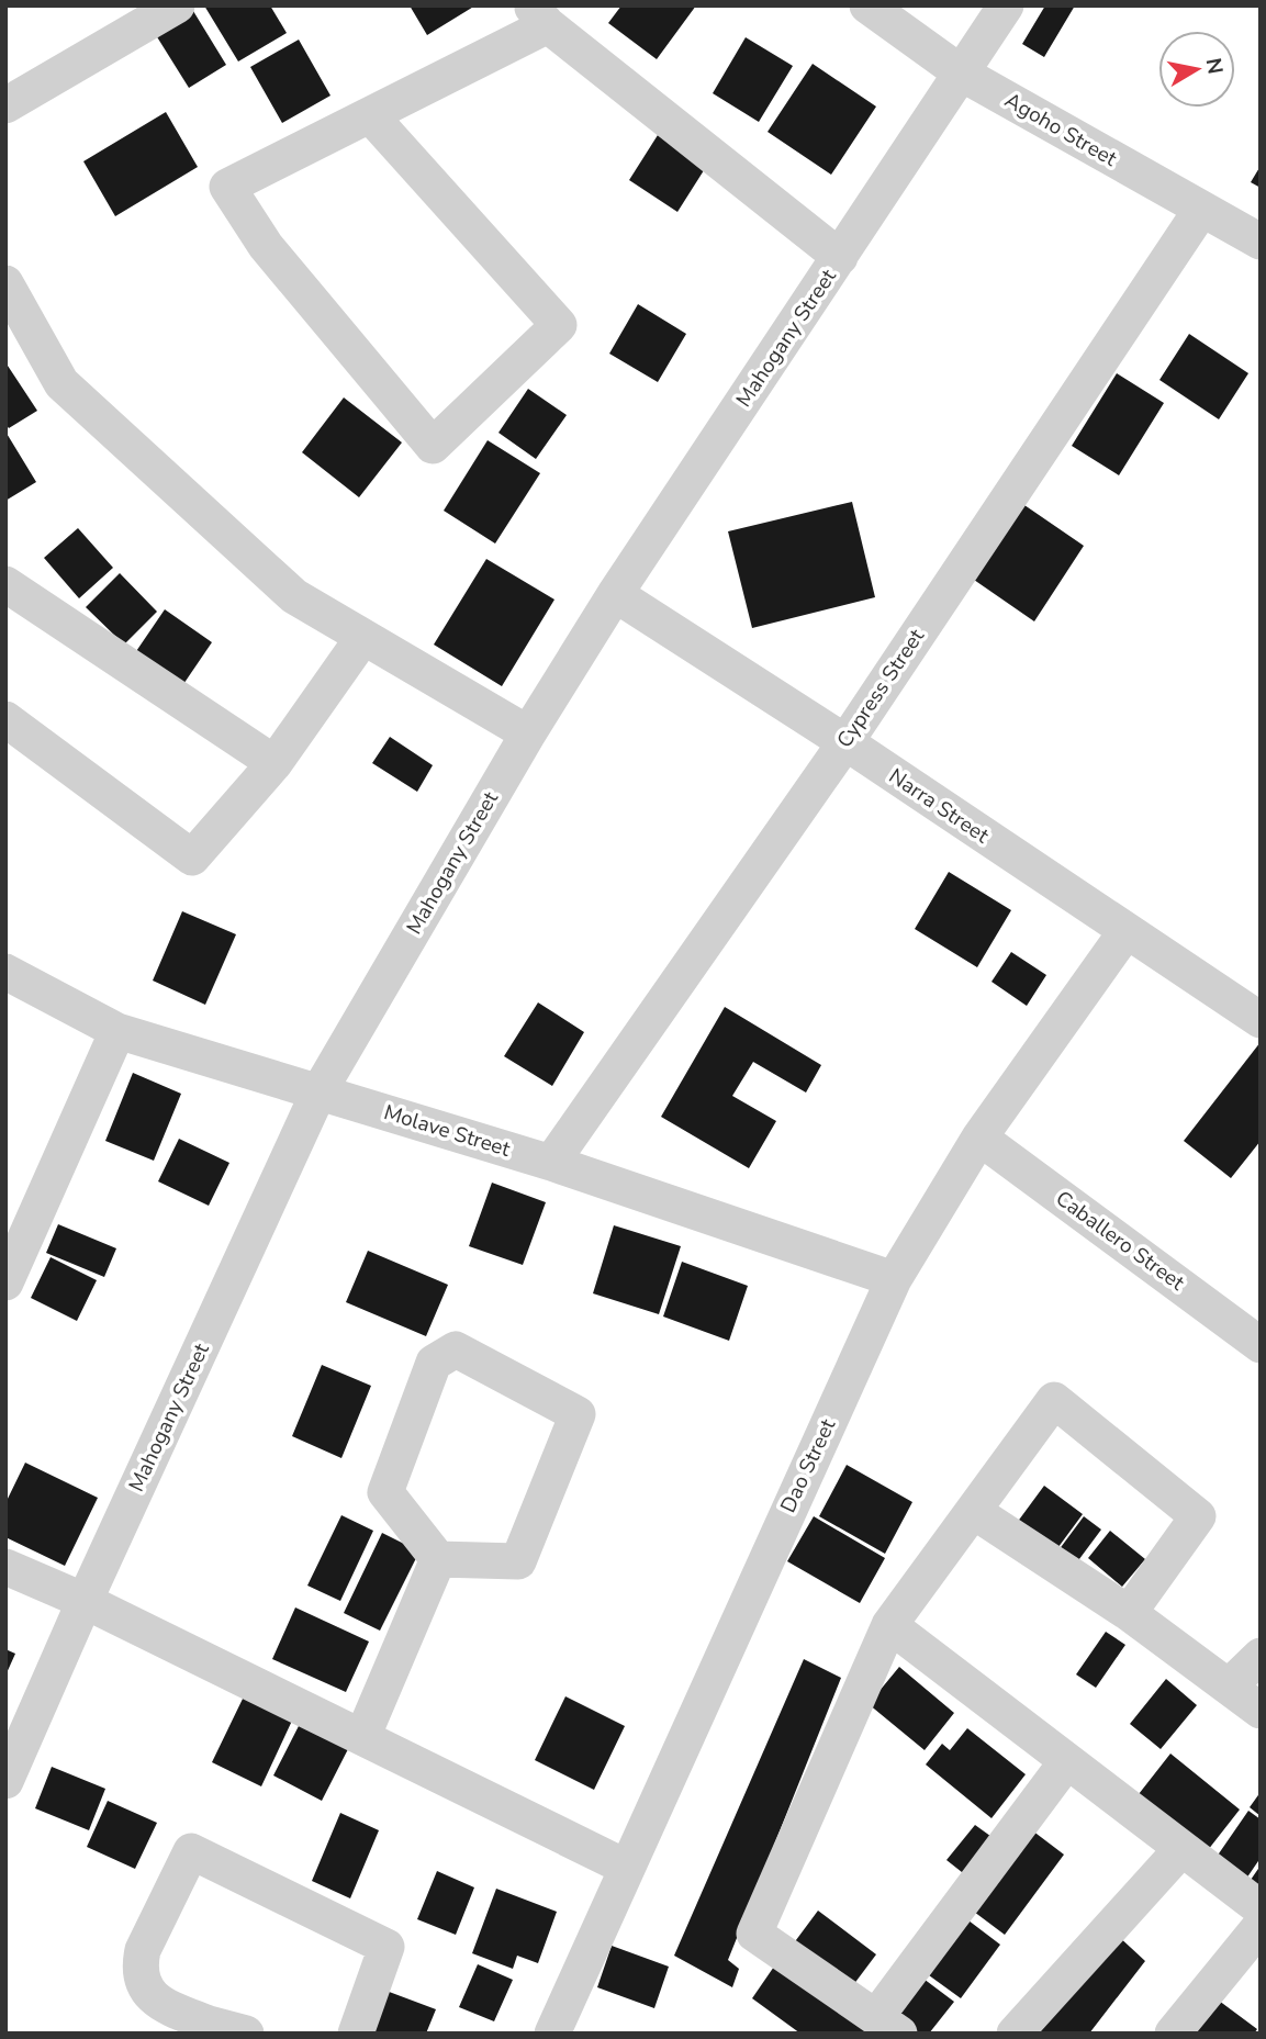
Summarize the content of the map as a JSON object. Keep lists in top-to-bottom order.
{
  "streets": {
    "street": [
      "Agoho Street",
      "Mahogany Street",
      "Cypress Street",
      "Narra Street",
      "Molave Street",
      "Caballero Street",
      "Dao Street"
    ]
  },
  "crossings": [
    ["Agoho Street", "Mahogany Street"],
    ["Agoho Street", "Cypress Street"],
    ["Mahogany Street", "Narra Street"],
    ["Mahogany Street", "Molave Street"],
    ["Cypress Street", "Narra Street"],
    ["Cypress Street", "Molave Street"],
    ["Narra Street", "Dao Street"],
    ["Molave Street", "Dao Street"],
    ["Caballero Street", "Dao Street"]
  ],
  "north": "right"
}
